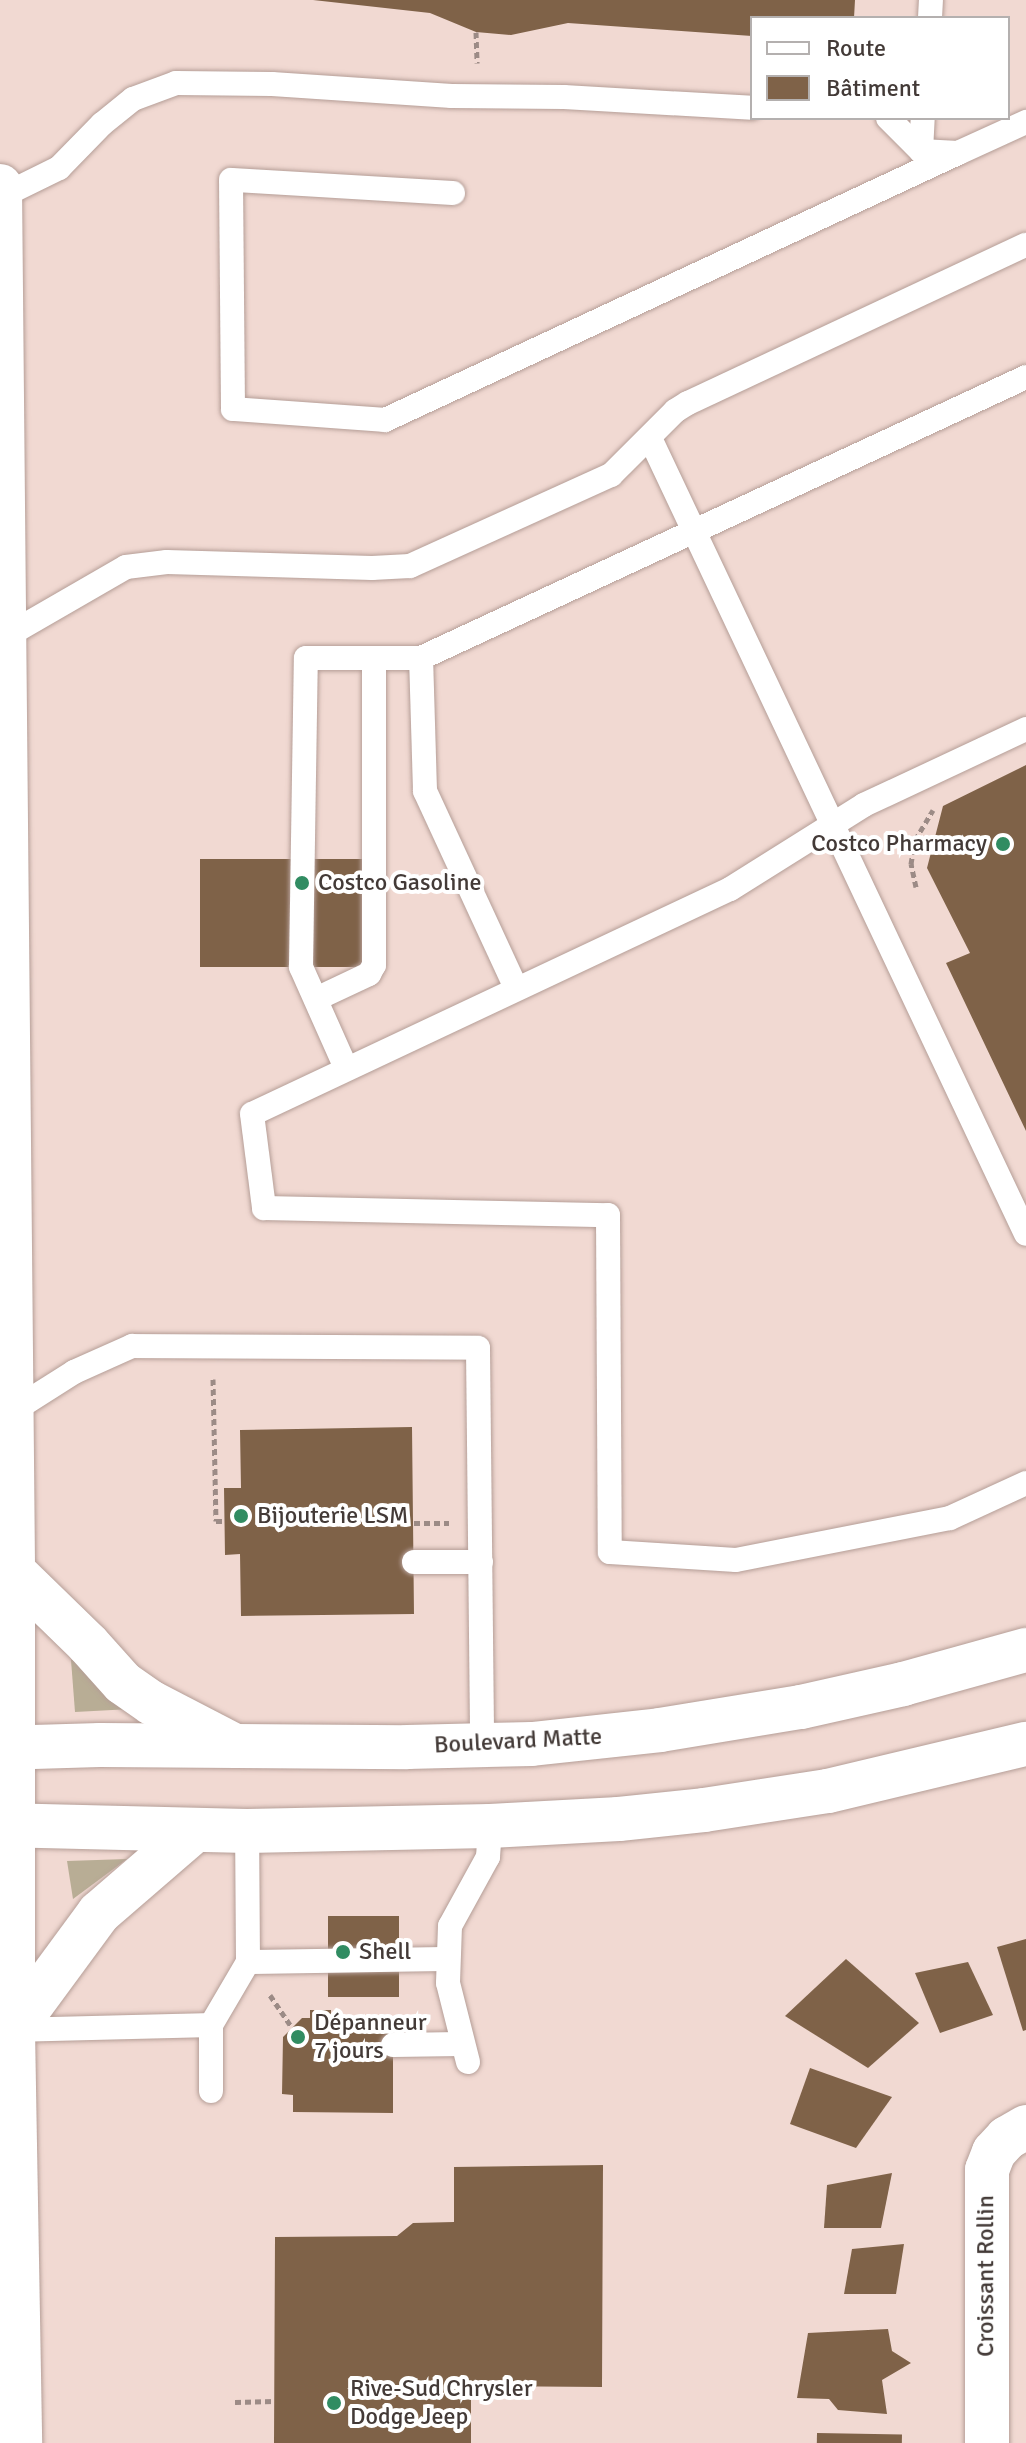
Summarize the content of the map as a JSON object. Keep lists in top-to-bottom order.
{
  "streets": {
    "main road": ["Boulevard Matte", "Croissant Rollin"]
  },
  "places": [
    "Costco Pharmacy",
    "Costco Gasoline",
    "Bijouterie LSM",
    "Shell",
    "Dépanneur 7 jours",
    "Rive-Sud Chrysler Dodge Jeep"
  ],
  "legend": ["Route", "Bâtiment"]
}
